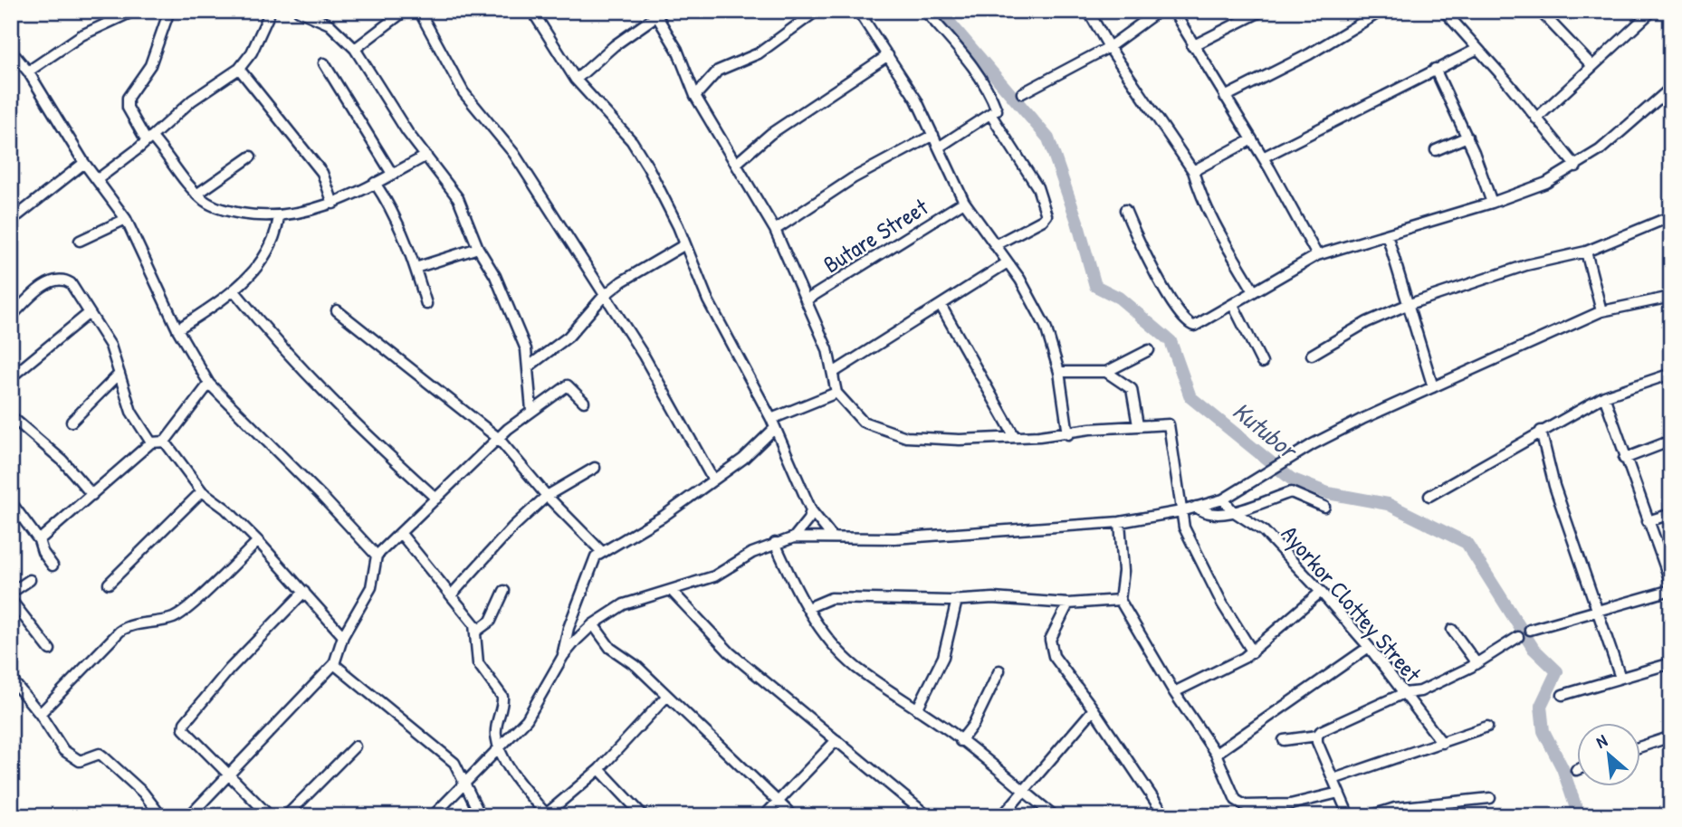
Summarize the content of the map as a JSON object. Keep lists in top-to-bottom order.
{
  "streets": {
    "street": ["Butare Street", "Ayorkor Clottey Street"]
  },
  "water": ["Kutubor"],
  "north": "top left"
}
